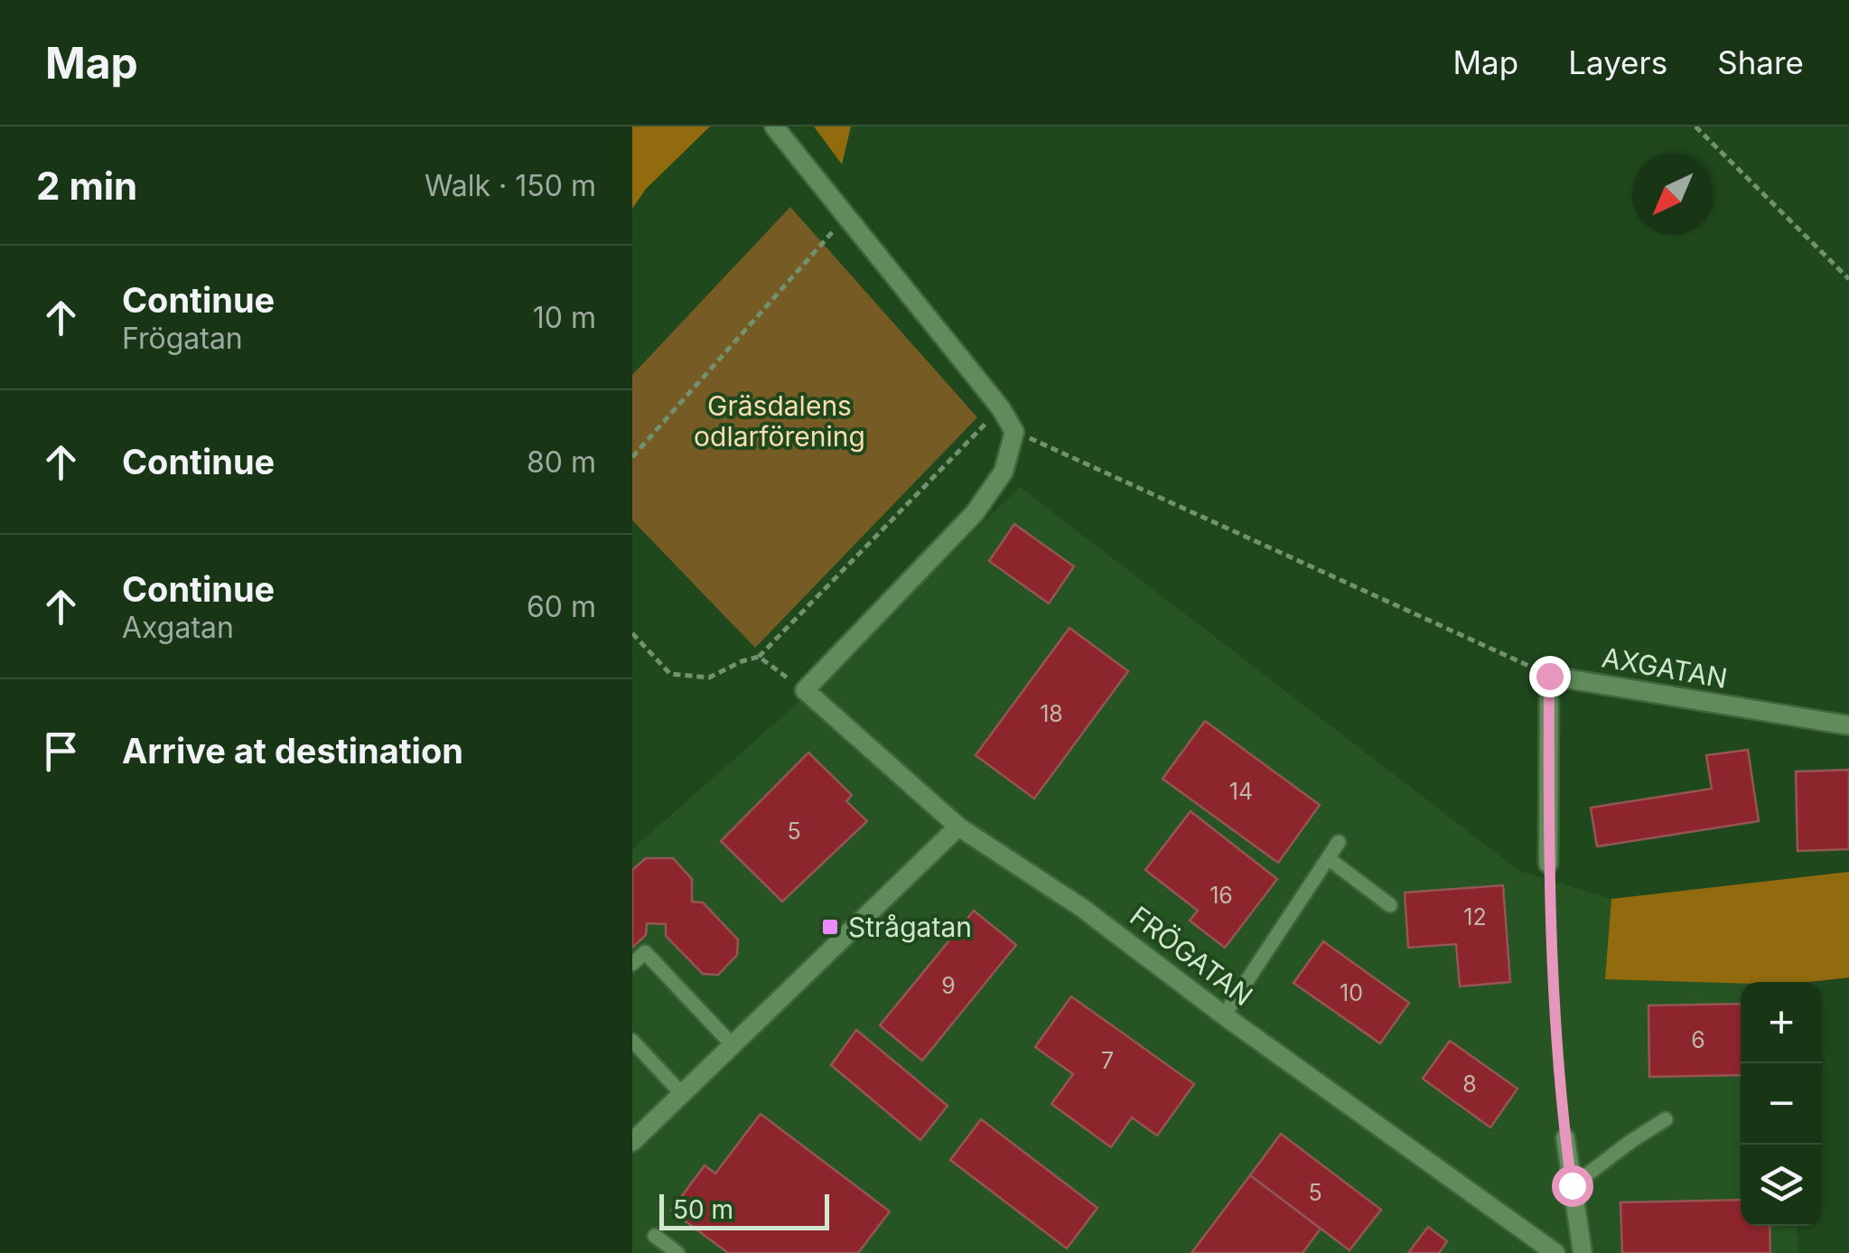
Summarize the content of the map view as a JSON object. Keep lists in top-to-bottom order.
{
  "streets": {
    "street": ["AXGATAN", "FRÖGATAN"]
  },
  "parks": ["Gräsdalens odlarförening"],
  "places": {
    "transit": ["Strågatan"]
  },
  "house_numbers": [
    "18",
    "14",
    "5",
    "16",
    "12",
    "9",
    "10",
    "6",
    "7",
    "8",
    "5"
  ],
  "scale_bar": "50 m",
  "north": "bottom left",
  "page": {
    "header": "Map",
    "nav": ["Map", "Layers", "Share"],
    "heading": ["2 min", "Walk · 150 m"],
    "list": [
      ["Continue", "Frögatan", "10 m"],
      ["Continue", "80 m"],
      ["Continue", "Axgatan", "60 m"],
      "Arrive at destination"
    ],
    "map_buttons": ["+", "−"],
    "scale": "50 m"
  }
}
